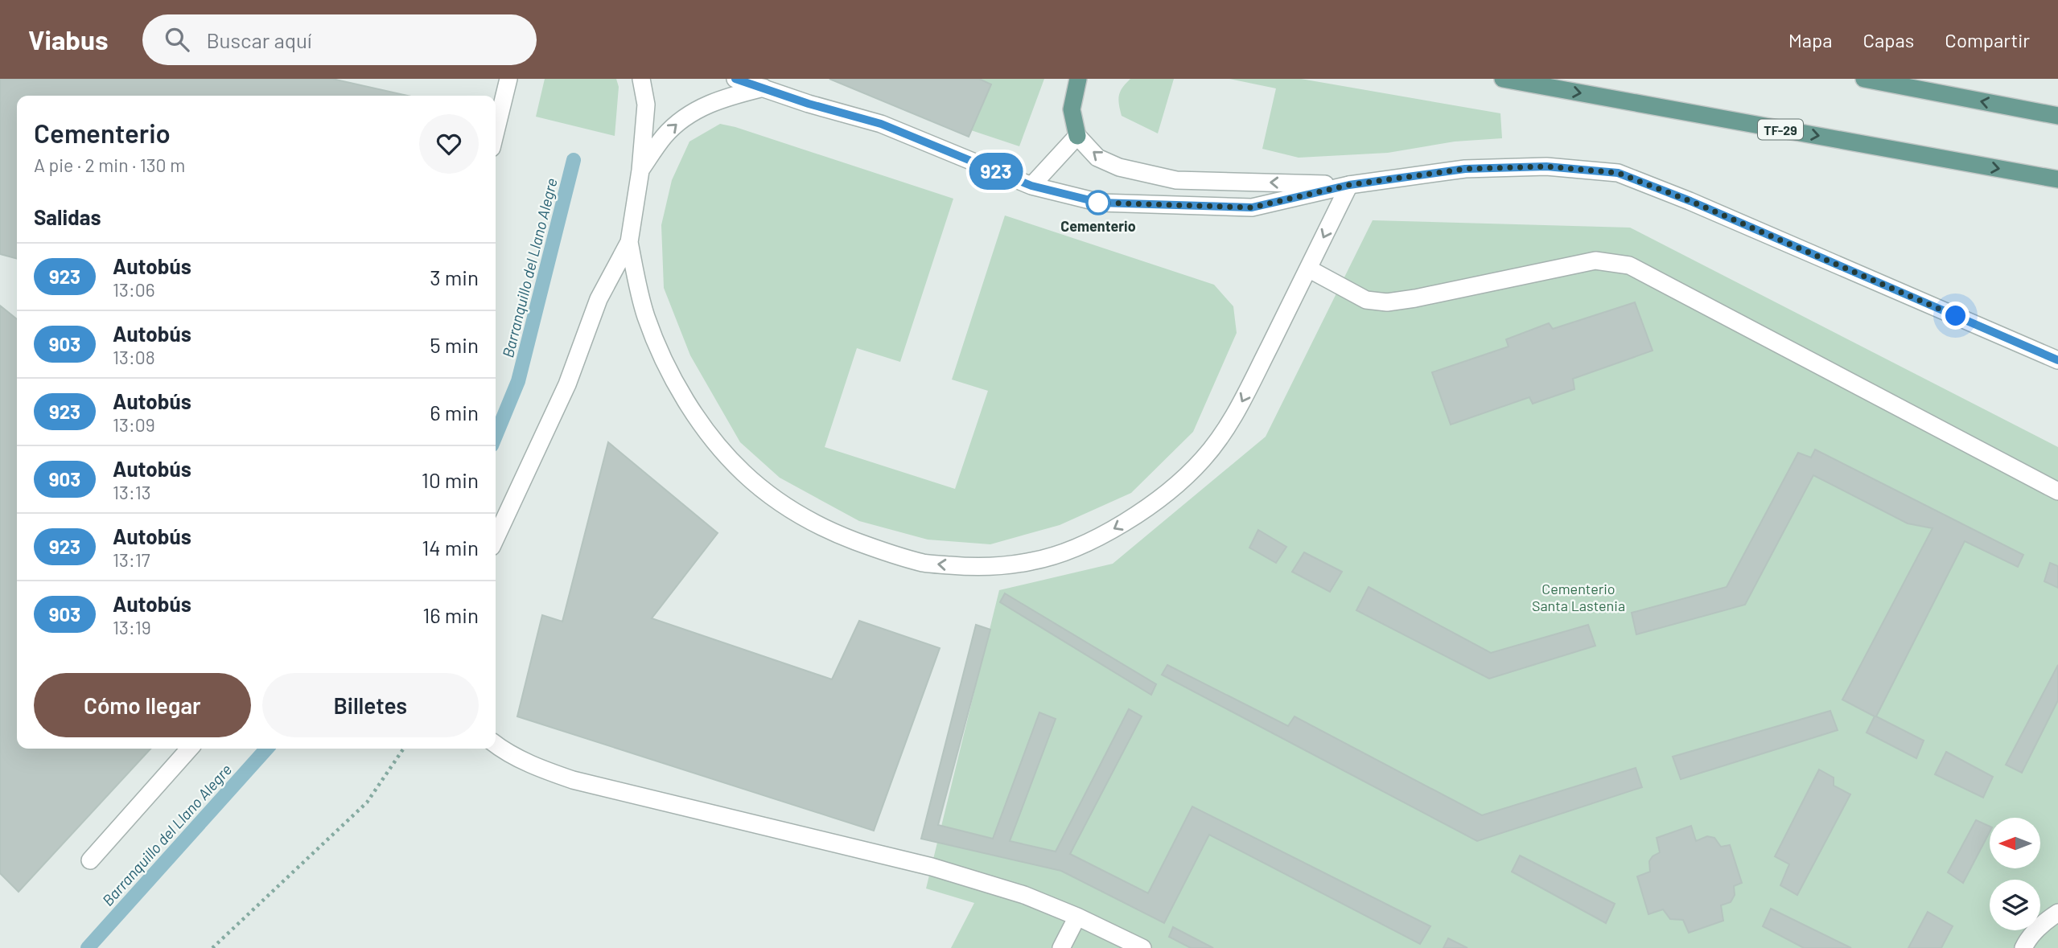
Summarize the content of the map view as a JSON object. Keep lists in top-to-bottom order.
{
  "streets": {
    "main road": ["TF-29"]
  },
  "water": ["Barranquillo del Llano Alegre"],
  "parks": ["Cementerio Santa Lastenia"],
  "places": ["Cementerio"],
  "lines": ["bus line 923"],
  "north": "left",
  "page": {
    "header": "Viabus",
    "search": "Buscar aquí",
    "nav": ["Mapa", "Capas", "Compartir"],
    "on_map": "923",
    "heading": [
      ["Cementerio", "A pie · 2 min · 130 m"],
      "Salidas"
    ],
    "list": [
      {
        "mark": "923",
        "name": "Autobús",
        "note": "13:06",
        "value": "3 min"
      },
      {
        "mark": "903",
        "name": "Autobús",
        "note": "13:08",
        "value": "5 min"
      },
      {
        "mark": "923",
        "name": "Autobús",
        "note": "13:09",
        "value": "6 min"
      },
      {
        "mark": "903",
        "name": "Autobús",
        "note": "13:13",
        "value": "10 min"
      },
      {
        "mark": "923",
        "name": "Autobús",
        "note": "13:17",
        "value": "14 min"
      },
      {
        "mark": "903",
        "name": "Autobús",
        "note": "13:19",
        "value": "16 min"
      }
    ],
    "buttons": ["Cómo llegar", "Billetes"]
  }
}
